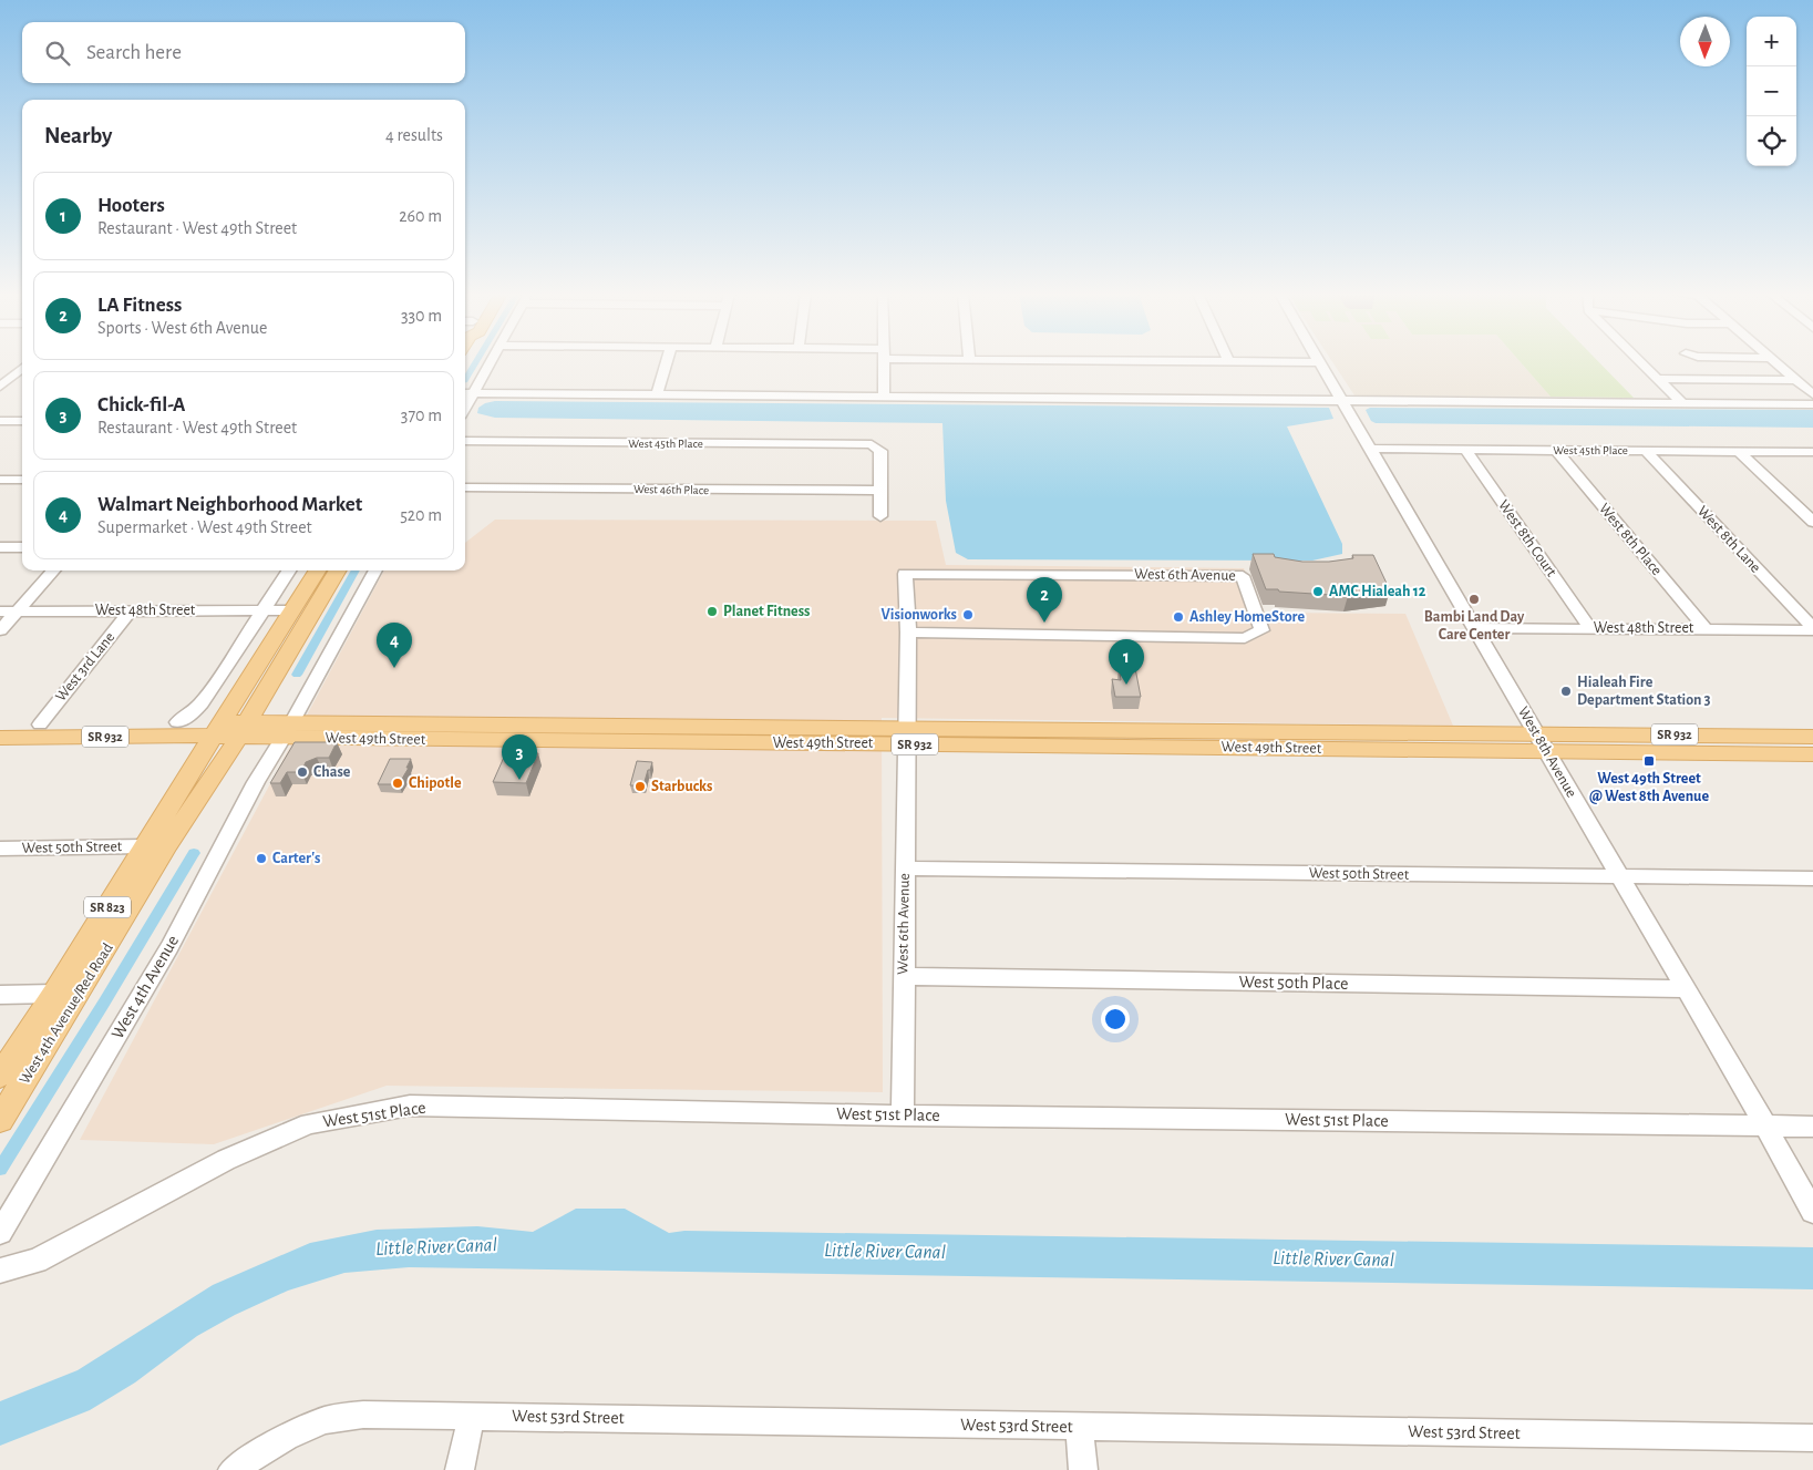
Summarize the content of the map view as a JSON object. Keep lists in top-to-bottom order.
{
  "streets": {
    "main road": [
      "SR 932",
      "West 49th Street",
      "SR 823",
      "West 4th Avenue/Red Road"
    ],
    "street": [
      "West 45th Place",
      "West 46th Place",
      "West 8th Court",
      "West 8th Place",
      "West 8th Lane",
      "West 6th Avenue",
      "West 48th Street",
      "West 3rd Lane",
      "West 8th Avenue",
      "West 50th Street",
      "West 50th Place",
      "West 4th Avenue",
      "West 51st Place",
      "West 53rd Street"
    ]
  },
  "crossings": [
    ["West 45th Place", "West 46th Place"],
    ["West 45th Place", "West 8th Court"],
    ["West 45th Place", "West 8th Place"],
    ["West 45th Place", "West 8th Lane"],
    ["West 45th Place", "West 8th Avenue"],
    ["West 8th Court", "West 48th Street"],
    ["West 8th Place", "West 48th Street"],
    ["West 8th Lane", "West 48th Street"],
    ["West 6th Avenue", "West 49th Street"],
    ["West 6th Avenue", "West 50th Street"],
    ["West 6th Avenue", "West 50th Place"],
    ["West 6th Avenue", "West 51st Place"],
    ["West 48th Street", "West 3rd Lane"],
    ["West 48th Street", "West 8th Avenue"],
    ["West 48th Street", "SR 823"],
    ["West 3rd Lane", "West 49th Street"],
    ["West 49th Street", "West 8th Avenue"],
    ["West 49th Street", "SR 823"],
    ["West 49th Street", "West 4th Avenue"],
    ["West 49th Street", "West 4th Avenue/Red Road"],
    ["West 8th Avenue", "West 50th Street"],
    ["West 8th Avenue", "West 50th Place"],
    ["West 8th Avenue", "West 51st Place"],
    ["West 50th Street", "West 4th Avenue/Red Road"],
    ["SR 823", "West 4th Avenue/Red Road"]
  ],
  "water": ["Little River Canal"],
  "places": {
    "other": [
      "AMC Hialeah 12",
      "Bambi Land Day Care Center",
      "Planet Fitness",
      "Visionworks",
      "Ashley HomeStore",
      "Hialeah Fire Department Station 3",
      "Chase",
      "Chipotle",
      "Starbucks",
      "Carter's"
    ],
    "transit": ["West 49th Street @ West 8th Avenue"]
  },
  "north": "bottom",
  "page": {
    "map_buttons": ["+", "−"],
    "search": "Search here",
    "heading": ["Nearby", "4 results"],
    "list": [
      {
        "mark": "1",
        "name": "Hooters",
        "note": "Restaurant · West 49th Street",
        "value": "260 m"
      },
      {
        "mark": "2",
        "name": "LA Fitness",
        "note": "Sports · West 6th Avenue",
        "value": "330 m"
      },
      {
        "mark": "3",
        "name": "Chick-fil-A",
        "note": "Restaurant · West 49th Street",
        "value": "370 m"
      },
      {
        "mark": "4",
        "name": "Walmart Neighborhood Market",
        "note": "Supermarket · West 49th Street",
        "value": "520 m"
      }
    ],
    "pins": [
      "2",
      "4",
      "1",
      "3"
    ]
  }
}
